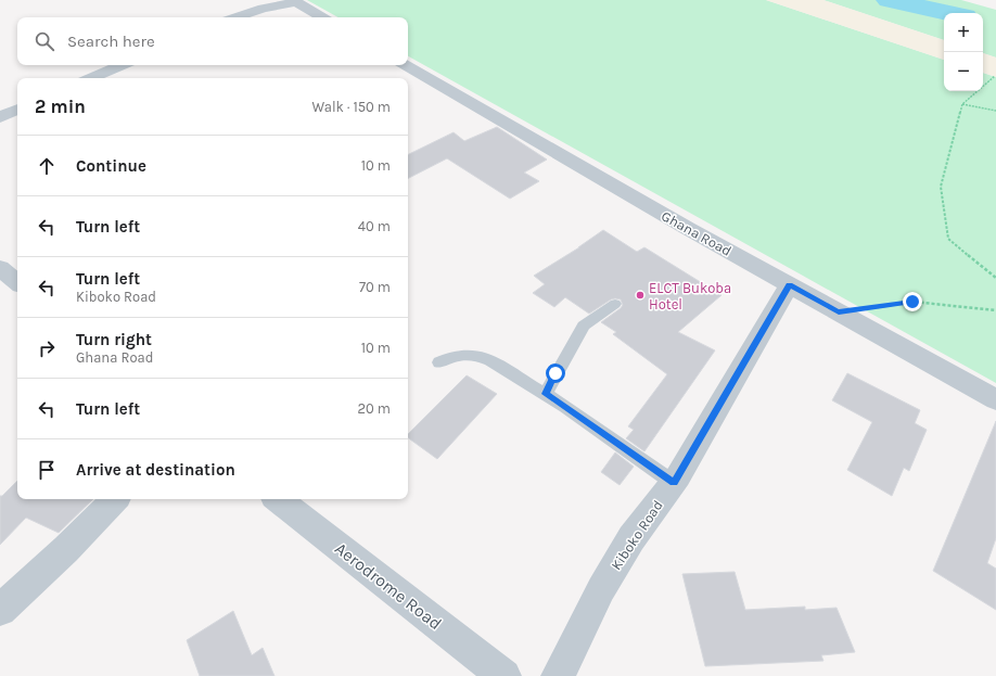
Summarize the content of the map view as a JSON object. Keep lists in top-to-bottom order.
{
  "streets": {
    "street": ["Ghana Road", "Kiboko Road", "Aerodrome Road"]
  },
  "crossings": [
    ["Ghana Road", "Kiboko Road"]
  ],
  "places": ["ELCT Bukoba Hotel"],
  "page": {
    "map_buttons": ["+", "−"],
    "search": "Search here",
    "heading": ["2 min", "Walk · 150 m"],
    "list": [
      ["Continue", "10 m"],
      ["Turn left", "40 m"],
      ["Turn left", "Kiboko Road", "70 m"],
      ["Turn right", "Ghana Road", "10 m"],
      ["Turn left", "20 m"],
      "Arrive at destination"
    ]
  }
}
